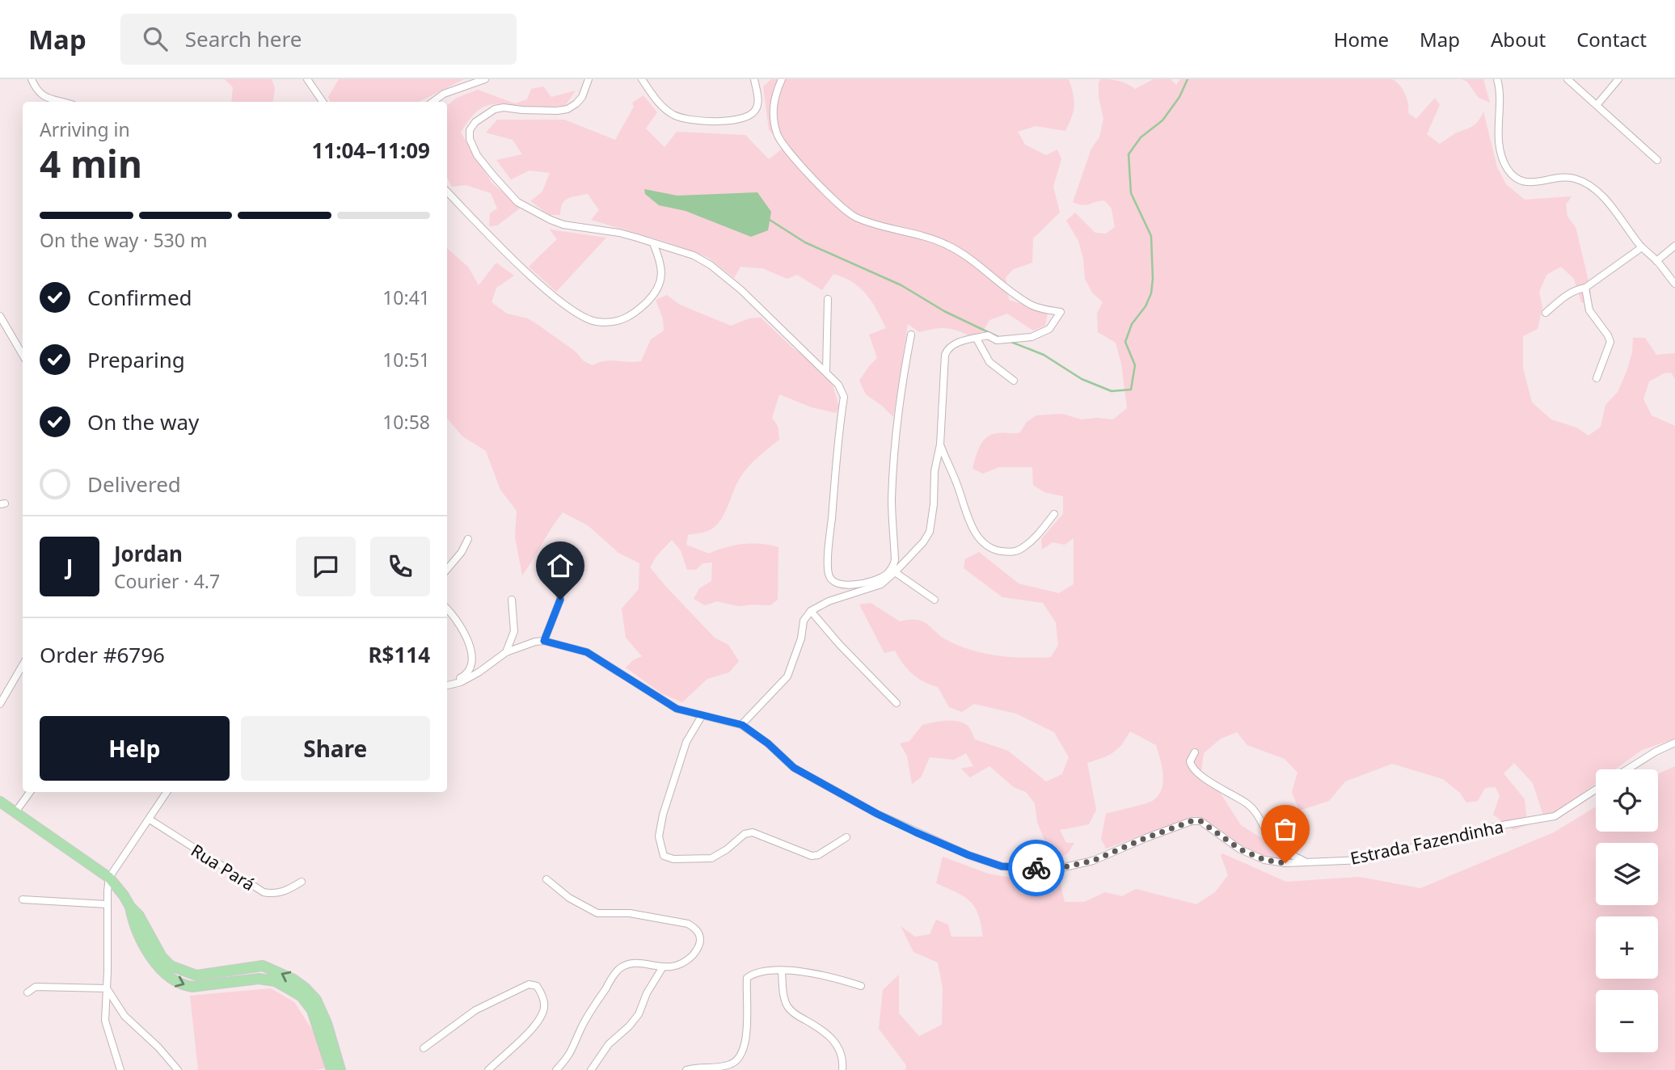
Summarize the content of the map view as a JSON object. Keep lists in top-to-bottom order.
{
  "streets": {
    "street": ["Estrada Fazendinha", "Rua Pará"]
  },
  "page": {
    "header": "Map",
    "search": "Search here",
    "nav": [
      "Home",
      "Map",
      "About",
      "Contact"
    ],
    "heading": ["4 min", "Arriving in", "11:04–11:09"],
    "panel": [
      "Jordan",
      "Courier · 4.7",
      "Order #6796",
      "R$114"
    ],
    "bar": "On the way · 530 m",
    "list": [
      ["Confirmed", "10:41"],
      ["Preparing", "10:51"],
      ["On the way", "10:58"],
      "Delivered"
    ],
    "round": "J",
    "buttons": ["Help", "Share"],
    "map_buttons": ["+", "−"]
  }
}
